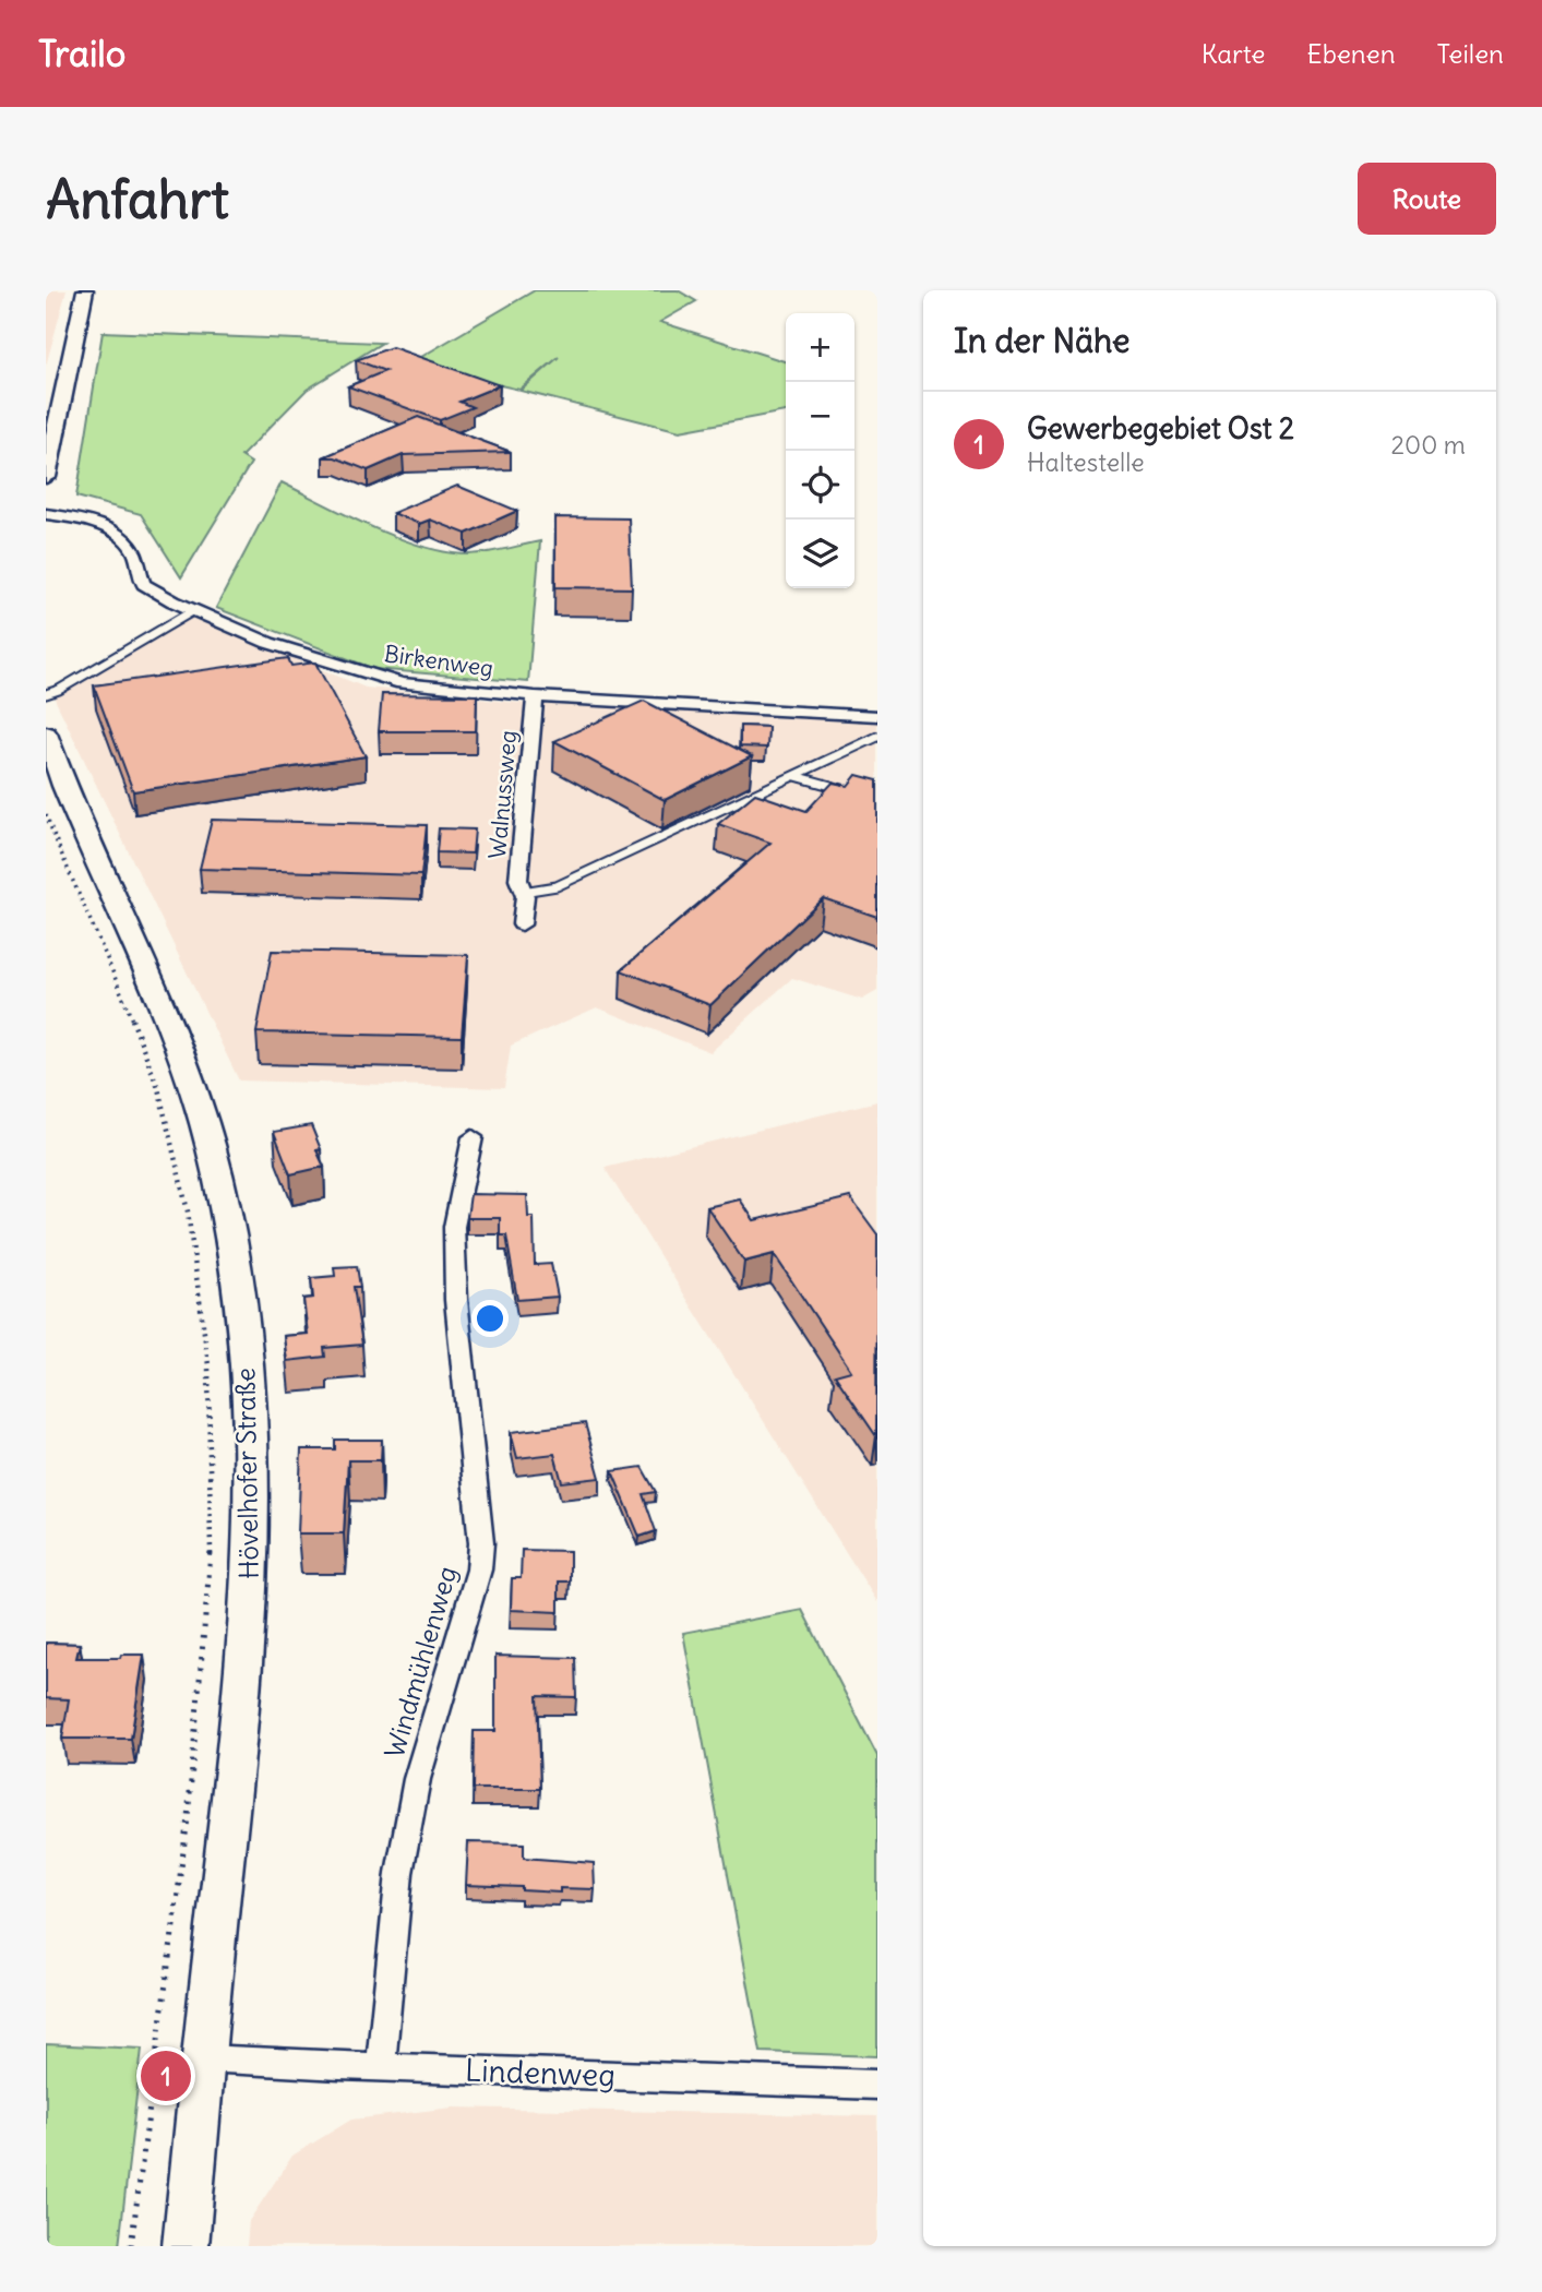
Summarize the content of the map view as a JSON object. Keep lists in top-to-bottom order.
{
  "streets": {
    "main road": ["Hövelhofer Straße"],
    "street": [
      "Birkenweg",
      "Walnussweg",
      "Windmühlenweg",
      "Lindenweg"
    ]
  },
  "crossings": [
    ["Birkenweg", "Walnussweg"],
    ["Hövelhofer Straße", "Lindenweg"],
    ["Windmühlenweg", "Lindenweg"]
  ],
  "page": {
    "header": "Trailo",
    "nav": ["Karte", "Ebenen", "Teilen"],
    "buttons": "Route",
    "title": "Anfahrt",
    "heading": "In der Nähe",
    "map_buttons": ["+", "−"],
    "list": [
      {
        "mark": "1",
        "name": "Gewerbegebiet Ost 2",
        "note": "Haltestelle",
        "value": "200 m"
      }
    ],
    "pins": "1"
  }
}
